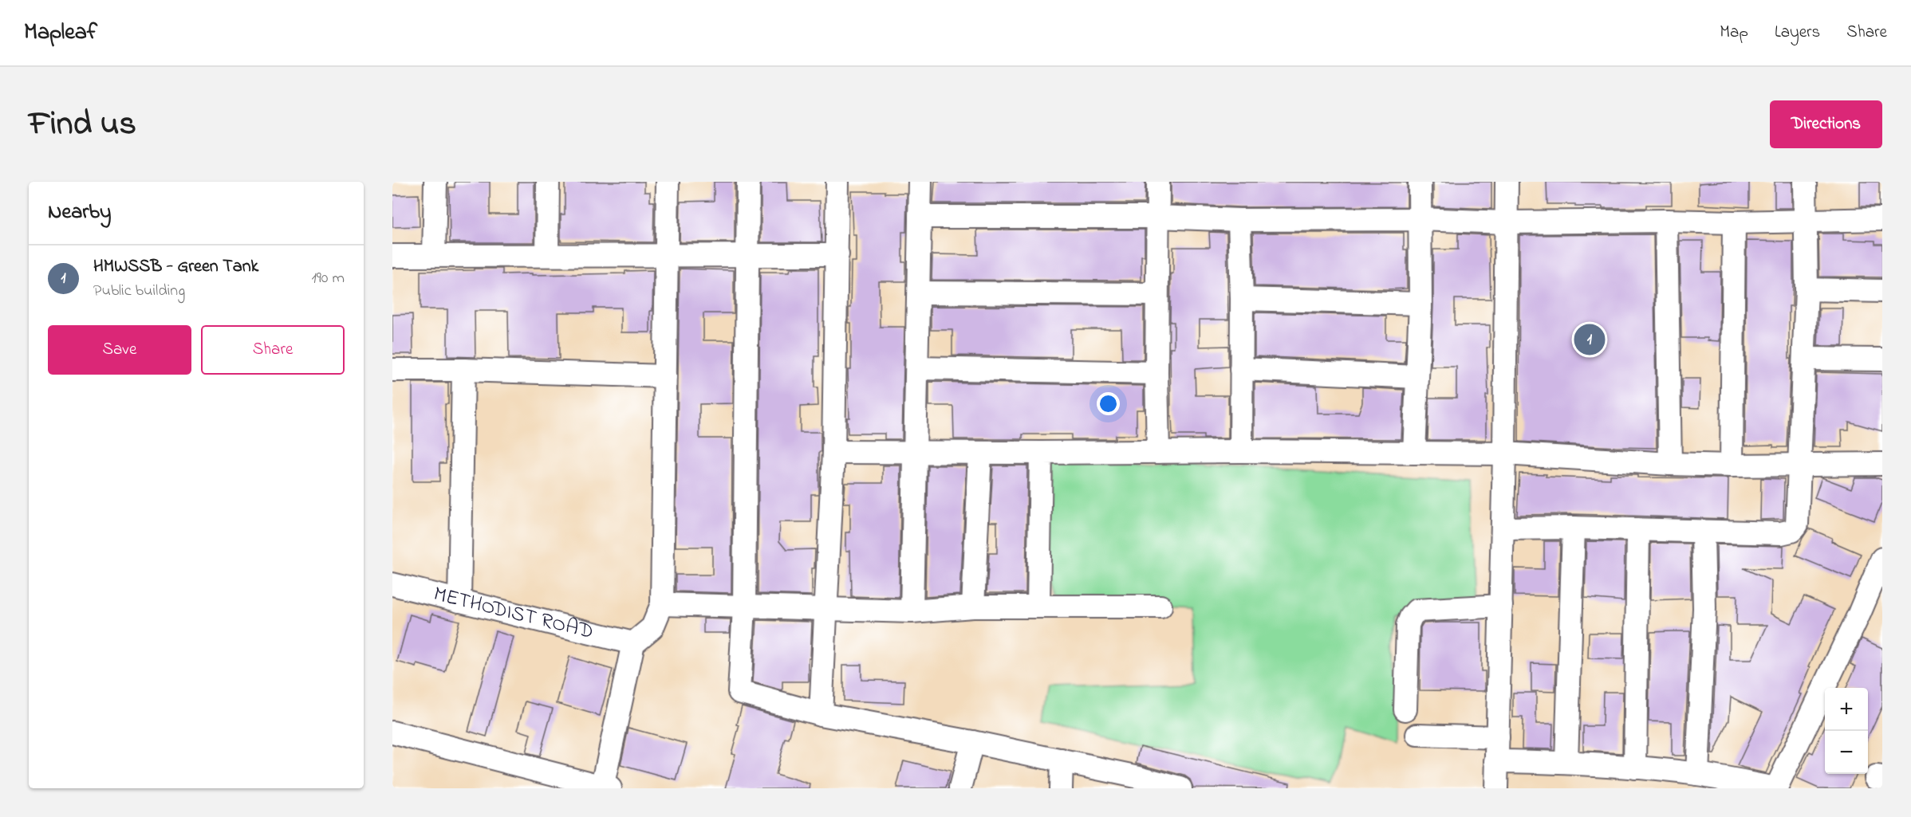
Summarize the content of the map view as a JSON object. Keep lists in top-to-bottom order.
{
  "streets": {
    "street": ["METHODIST ROAD"]
  },
  "page": {
    "header": "Mapleaf",
    "nav": ["Map", "Layers", "Share"],
    "title": "Find us",
    "buttons": [
      "Directions",
      ["Save", "Share"]
    ],
    "heading": "Nearby",
    "list": [
      {
        "mark": "1",
        "name": "HMWSSB - Green Tank",
        "note": "Public building",
        "value": "190 m"
      }
    ],
    "pins": "1",
    "map_buttons": ["+", "−"]
  }
}
